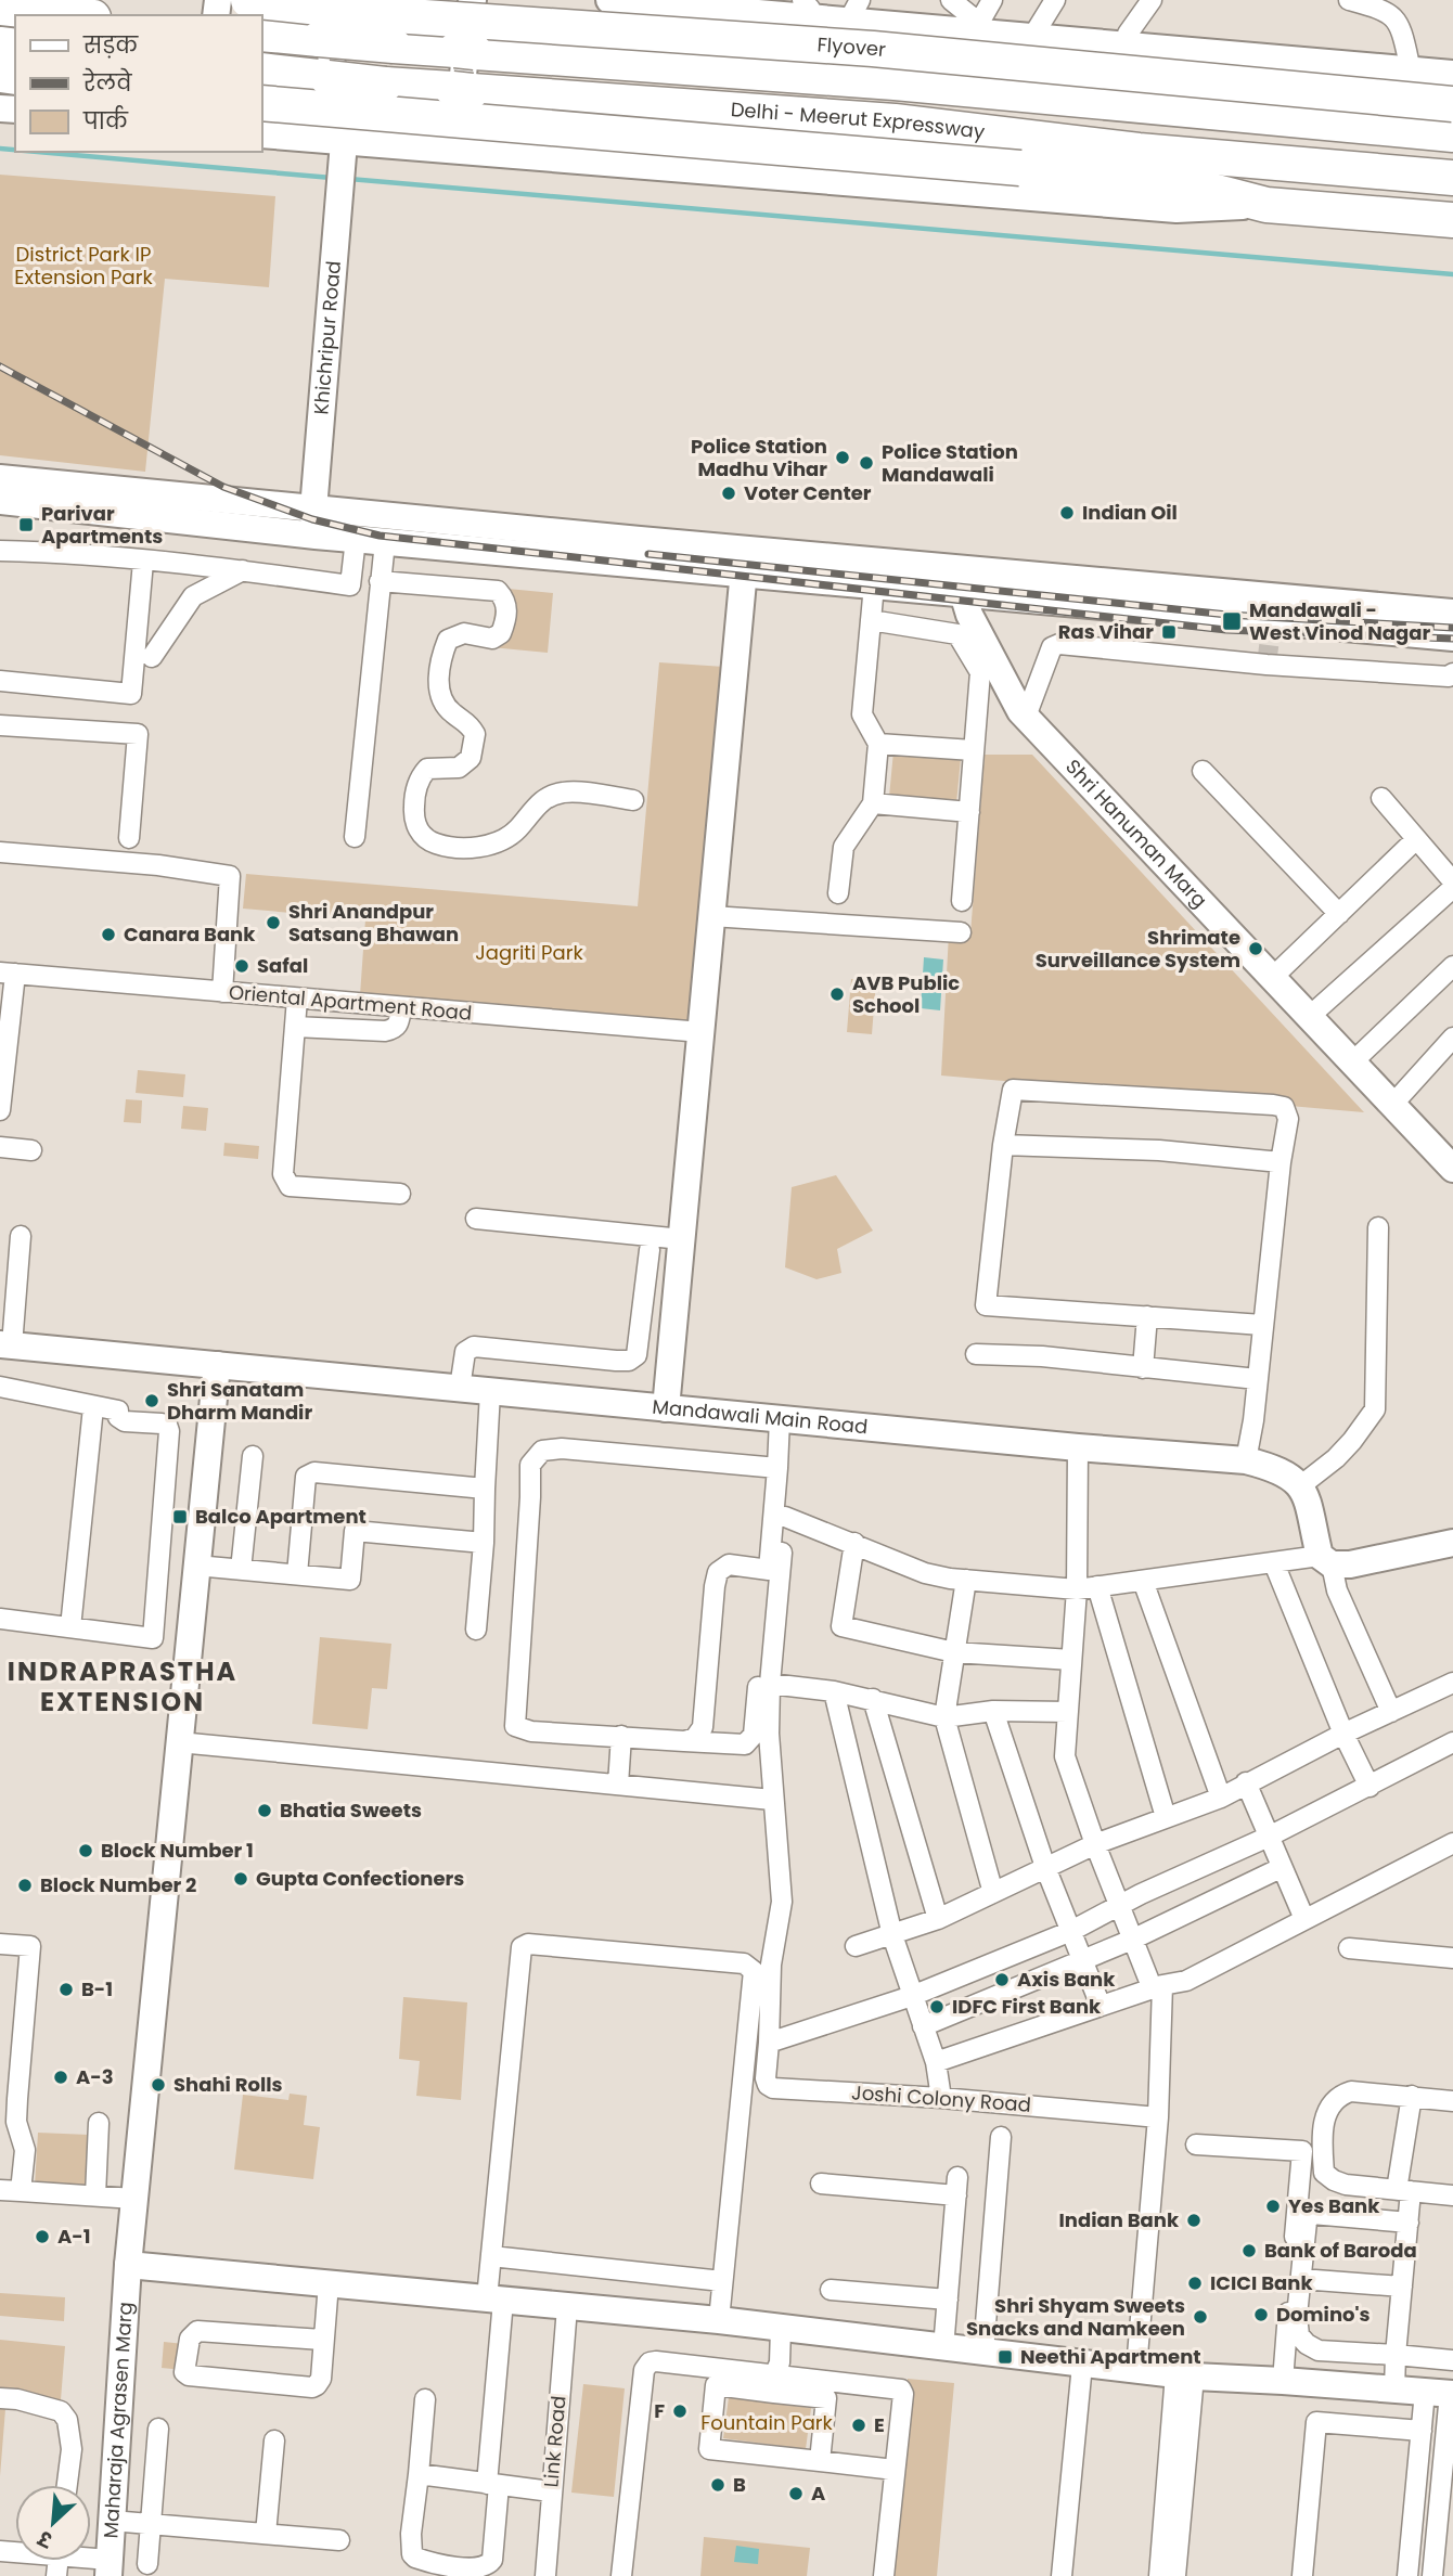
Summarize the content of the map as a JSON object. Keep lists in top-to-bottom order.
{
  "streets": {
    "highway": ["Flyover", "Delhi - Meerut Expressway"],
    "street": [
      "Khichripur Road",
      "Shri Hanuman Marg",
      "Oriental Apartment Road",
      "Mandawali Main Road",
      "Joshi Colony Road",
      "Maharaja Agrasen Marg",
      "Link Road"
    ]
  },
  "crossings": [
    ["Mandawali Main Road", "Joshi Colony Road"],
    ["Mandawali Main Road", "Maharaja Agrasen Marg"]
  ],
  "districts": ["INDRAPRASTHA EXTENSION"],
  "parks": ["District Park IP Extension Park", "Jagriti Park", "Fountain Park"],
  "places": {
    "other": [
      "Police Station Madhu Vihar",
      "Police Station Mandawali",
      "Voter Center",
      "Indian Oil",
      "Shri Anandpur Satsang Bhawan",
      "Canara Bank",
      "Shrimate Surveillance System",
      "Safal",
      "AVB Public School",
      "Shri Sanatam Dharm Mandir",
      "Bhatia Sweets",
      "Block Number 1",
      "Gupta Confectioners",
      "Block Number 2",
      "Axis Bank",
      "B-1",
      "IDFC First Bank",
      "A-3",
      "Shahi Rolls",
      "Yes Bank",
      "Indian Bank",
      "A-1",
      "Bank of Baroda",
      "ICICI Bank",
      "Domino's",
      "Shri Shyam Sweets Snacks and Namkeen",
      "F",
      "E",
      "B",
      "A"
    ],
    "transit": [
      "Parivar Apartments",
      "Mandawali - West Vinod Nagar",
      "Ras Vihar",
      "Balco Apartment",
      "Neethi Apartment"
    ]
  },
  "legend": ["सड़क", "रेलवे", "पार्क"],
  "north": "bottom left"
}
